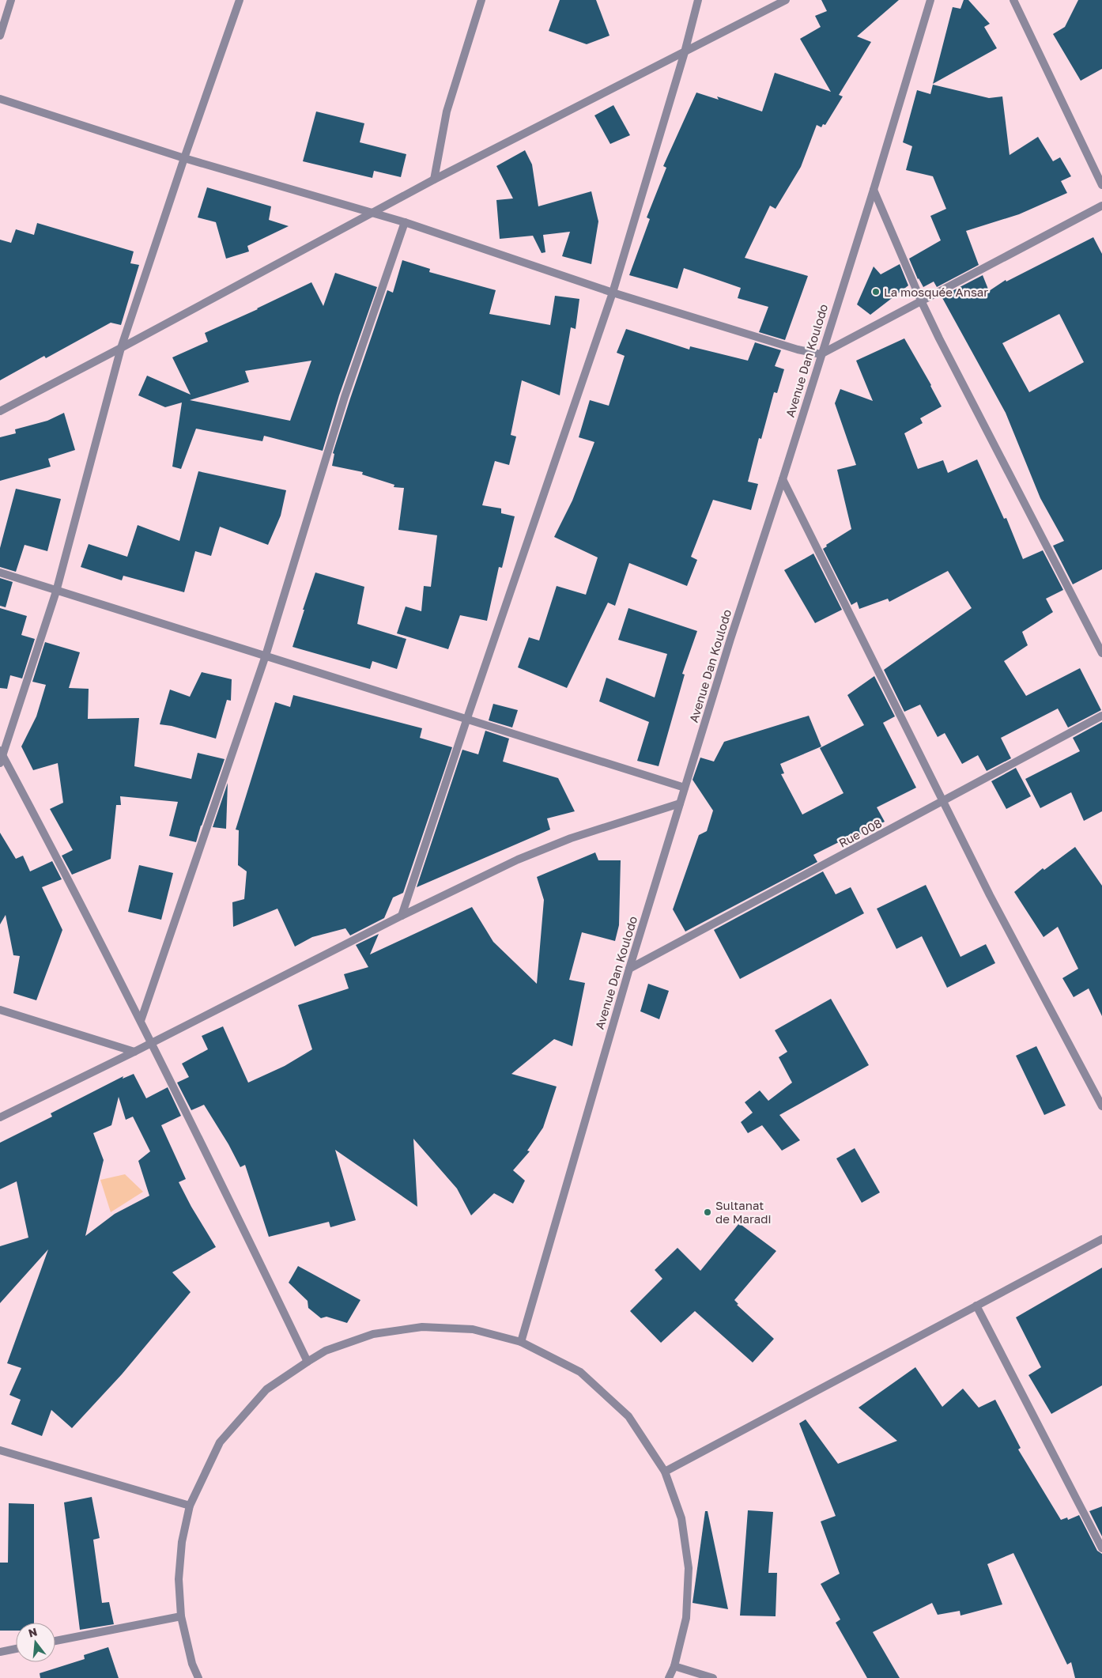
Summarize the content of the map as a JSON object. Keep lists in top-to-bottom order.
{
  "streets": {
    "street": ["Avenue Dan Koulodo", "Rue 008"]
  },
  "crossings": [
    ["Avenue Dan Koulodo", "Rue 008"]
  ],
  "places": ["La mosquée Ansar", "Sultanat de Maradi"],
  "north": "top"
}
